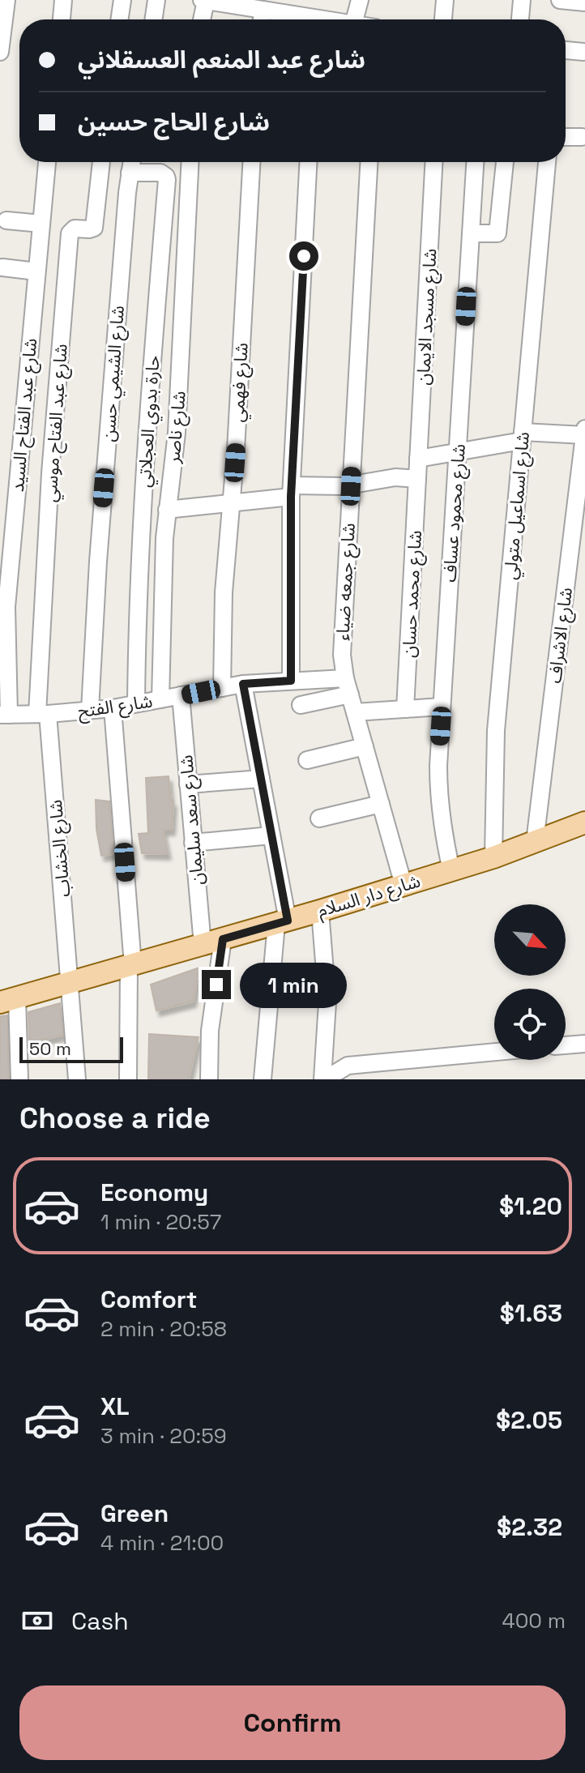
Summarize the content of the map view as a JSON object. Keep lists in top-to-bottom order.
{
  "streets": {
    "main road": ["شارع دار السلام"],
    "street": [
      "شارع مسجد الايمان",
      "شارع الشيمي حسن",
      "شارع فهمي",
      "شارع عبد الفتاح السيد",
      "حارة بدوي العجلاتي",
      "شارع عبد الفتاح موسي",
      "شارع ناصر",
      "شارع اسماعيل متولي",
      "شارع محمود عساف",
      "شارع جمعه ضياء",
      "شارع محمد حسان",
      "شارع الاشراف",
      "شارع الفتح",
      "شارع سعد سليمان",
      "شارع الخشاب"
    ]
  },
  "crossings": [
    ["شارع مسجد الايمان", "شارع محمد حسان"],
    ["شارع الشيمي حسن", "حارة بدوي العجلاتي"],
    ["شارع الشيمي حسن", "شارع الفتح"],
    ["شارع فهمي", "شارع الفتح"],
    ["شارع عبد الفتاح السيد", "شارع الفتح"],
    ["حارة بدوي العجلاتي", "شارع الفتح"],
    ["شارع عبد الفتاح موسي", "شارع الفتح"],
    ["شارع عبد الفتاح موسي", "شارع الخشاب"],
    ["شارع ناصر", "شارع الفتح"],
    ["شارع اسماعيل متولي", "شارع دار السلام"],
    ["شارع محمود عساف", "شارع دار السلام"],
    ["شارع جمعه ضياء", "شارع الفتح"],
    ["شارع جمعه ضياء", "شارع دار السلام"],
    ["شارع الاشراف", "شارع دار السلام"],
    ["شارع الفتح", "شارع سعد سليمان"],
    ["شارع الفتح", "شارع الخشاب"],
    ["شارع سعد سليمان", "شارع دار السلام"],
    ["شارع الخشاب", "شارع دار السلام"]
  ],
  "scale_bar": "50 m",
  "north": "bottom right",
  "page": {
    "banner": ["شارع عبد المنعم العسقلاني", "شارع الحاج حسين"],
    "bubble": "1 min",
    "scale": "50 m",
    "heading": "Choose a ride",
    "list": [
      {
        "name": "Economy",
        "note": "1 min · 20:57",
        "value": "$1.20"
      },
      {
        "name": "Comfort",
        "note": "2 min · 20:58",
        "value": "$1.63"
      },
      {
        "name": "XL",
        "note": "3 min · 20:59",
        "value": "$2.05"
      },
      {
        "name": "Green",
        "note": "4 min · 21:00",
        "value": "$2.32"
      }
    ],
    "pay": ["Cash", "400 m"],
    "buttons": "Confirm"
  }
}
